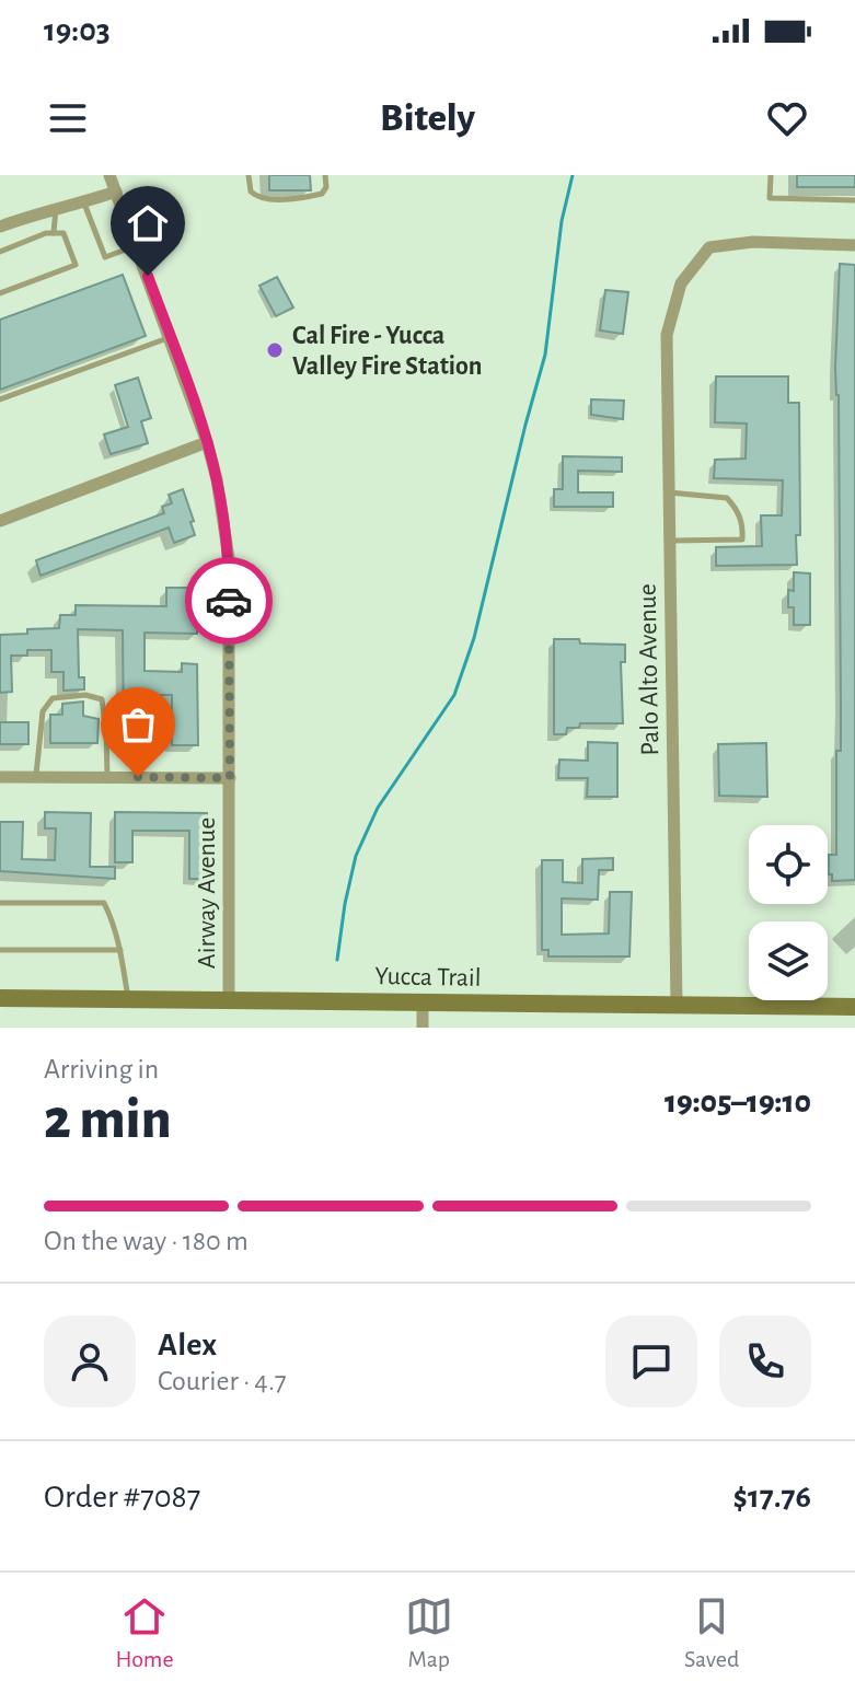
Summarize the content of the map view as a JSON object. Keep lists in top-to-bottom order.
{
  "streets": {
    "main road": ["Yucca Trail"],
    "street": ["Palo Alto Avenue", "Airway Avenue"]
  },
  "crossings": [
    ["Palo Alto Avenue", "Yucca Trail"],
    ["Airway Avenue", "Yucca Trail"]
  ],
  "places": ["Cal Fire - Yucca Valley Fire Station"],
  "page": {
    "status": "19:03",
    "header": "Bitely",
    "heading": ["2 min", "Arriving in", "19:05–19:10"],
    "panel": [
      "Alex",
      "Courier · 4.7",
      "Order #7087",
      "$17.76"
    ],
    "bar": "On the way · 180 m",
    "tabs": ["Home", "Map", "Saved"]
  }
}
